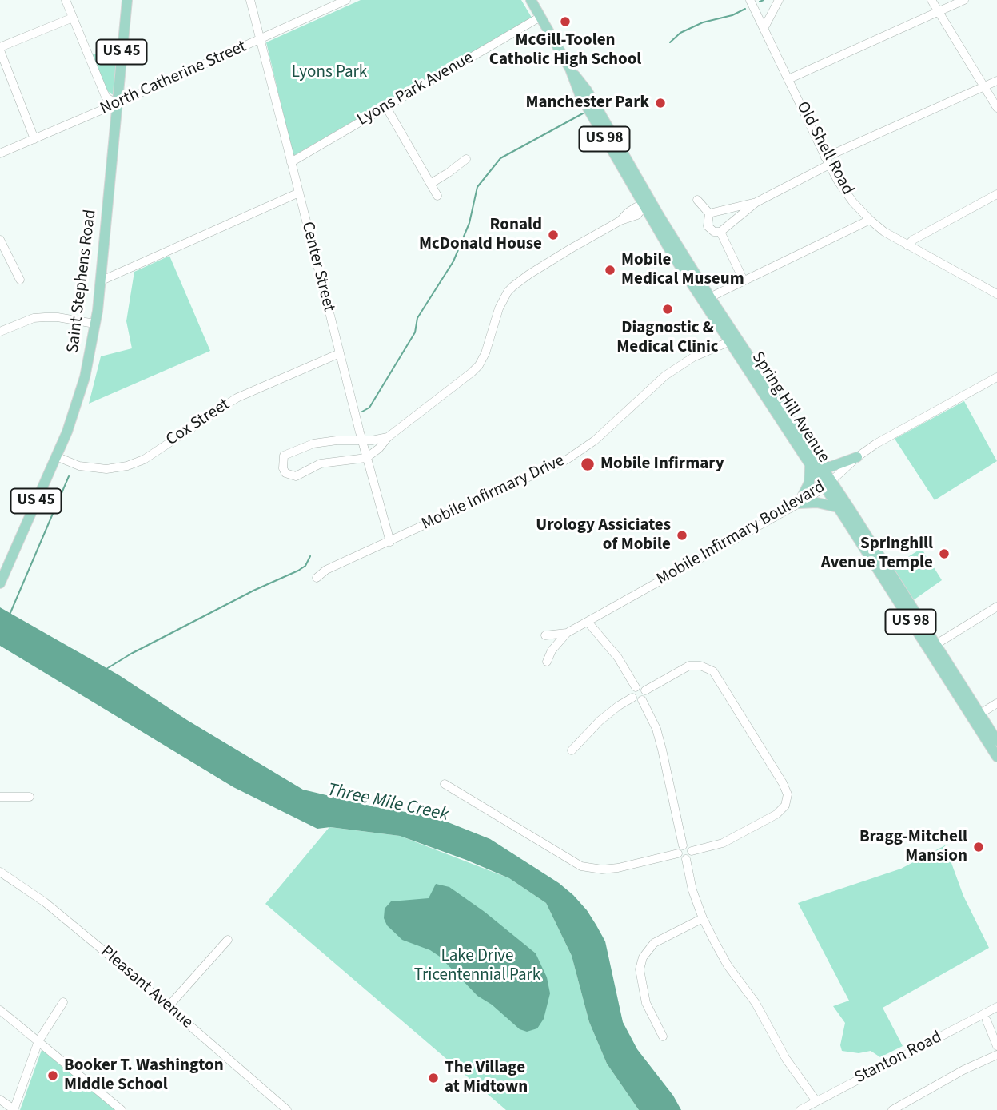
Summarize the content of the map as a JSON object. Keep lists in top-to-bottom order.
{
  "streets": {
    "main road": [
      "US 45",
      "US 98",
      "Saint Stephens Road",
      "Spring Hill Avenue"
    ],
    "street": [
      "North Catherine Street",
      "Lyons Park Avenue",
      "Old Shell Road",
      "Center Street",
      "Cox Street",
      "Mobile Infirmary Drive",
      "Mobile Infirmary Boulevard",
      "Pleasant Avenue",
      "Stanton Road"
    ]
  },
  "crossings": [
    ["North Catherine Street", "Center Street"],
    ["North Catherine Street", "Saint Stephens Road"],
    ["Lyons Park Avenue", "Center Street"],
    ["Lyons Park Avenue", "Spring Hill Avenue"],
    ["Center Street", "Cox Street"],
    ["Center Street", "Mobile Infirmary Drive"],
    ["Saint Stephens Road", "Cox Street"],
    ["Spring Hill Avenue", "Mobile Infirmary Drive"],
    ["Spring Hill Avenue", "Mobile Infirmary Boulevard"]
  ],
  "water": ["Three Mile Creek"],
  "parks": ["Lyons Park", "Lake Drive Tricentennial Park"],
  "places": [
    "McGill-Toolen Catholic High School",
    "Manchester Park",
    "Ronald McDonald House",
    "Mobile Medical Museum",
    "Diagnostic & Medical Clinic",
    "Mobile Infirmary",
    "Urology Assiciates of Mobile",
    "Springhill Avenue Temple",
    "Bragg-Mitchell Mansion",
    "Booker T. Washington Middle School",
    "The Village at Midtown"
  ]
}
